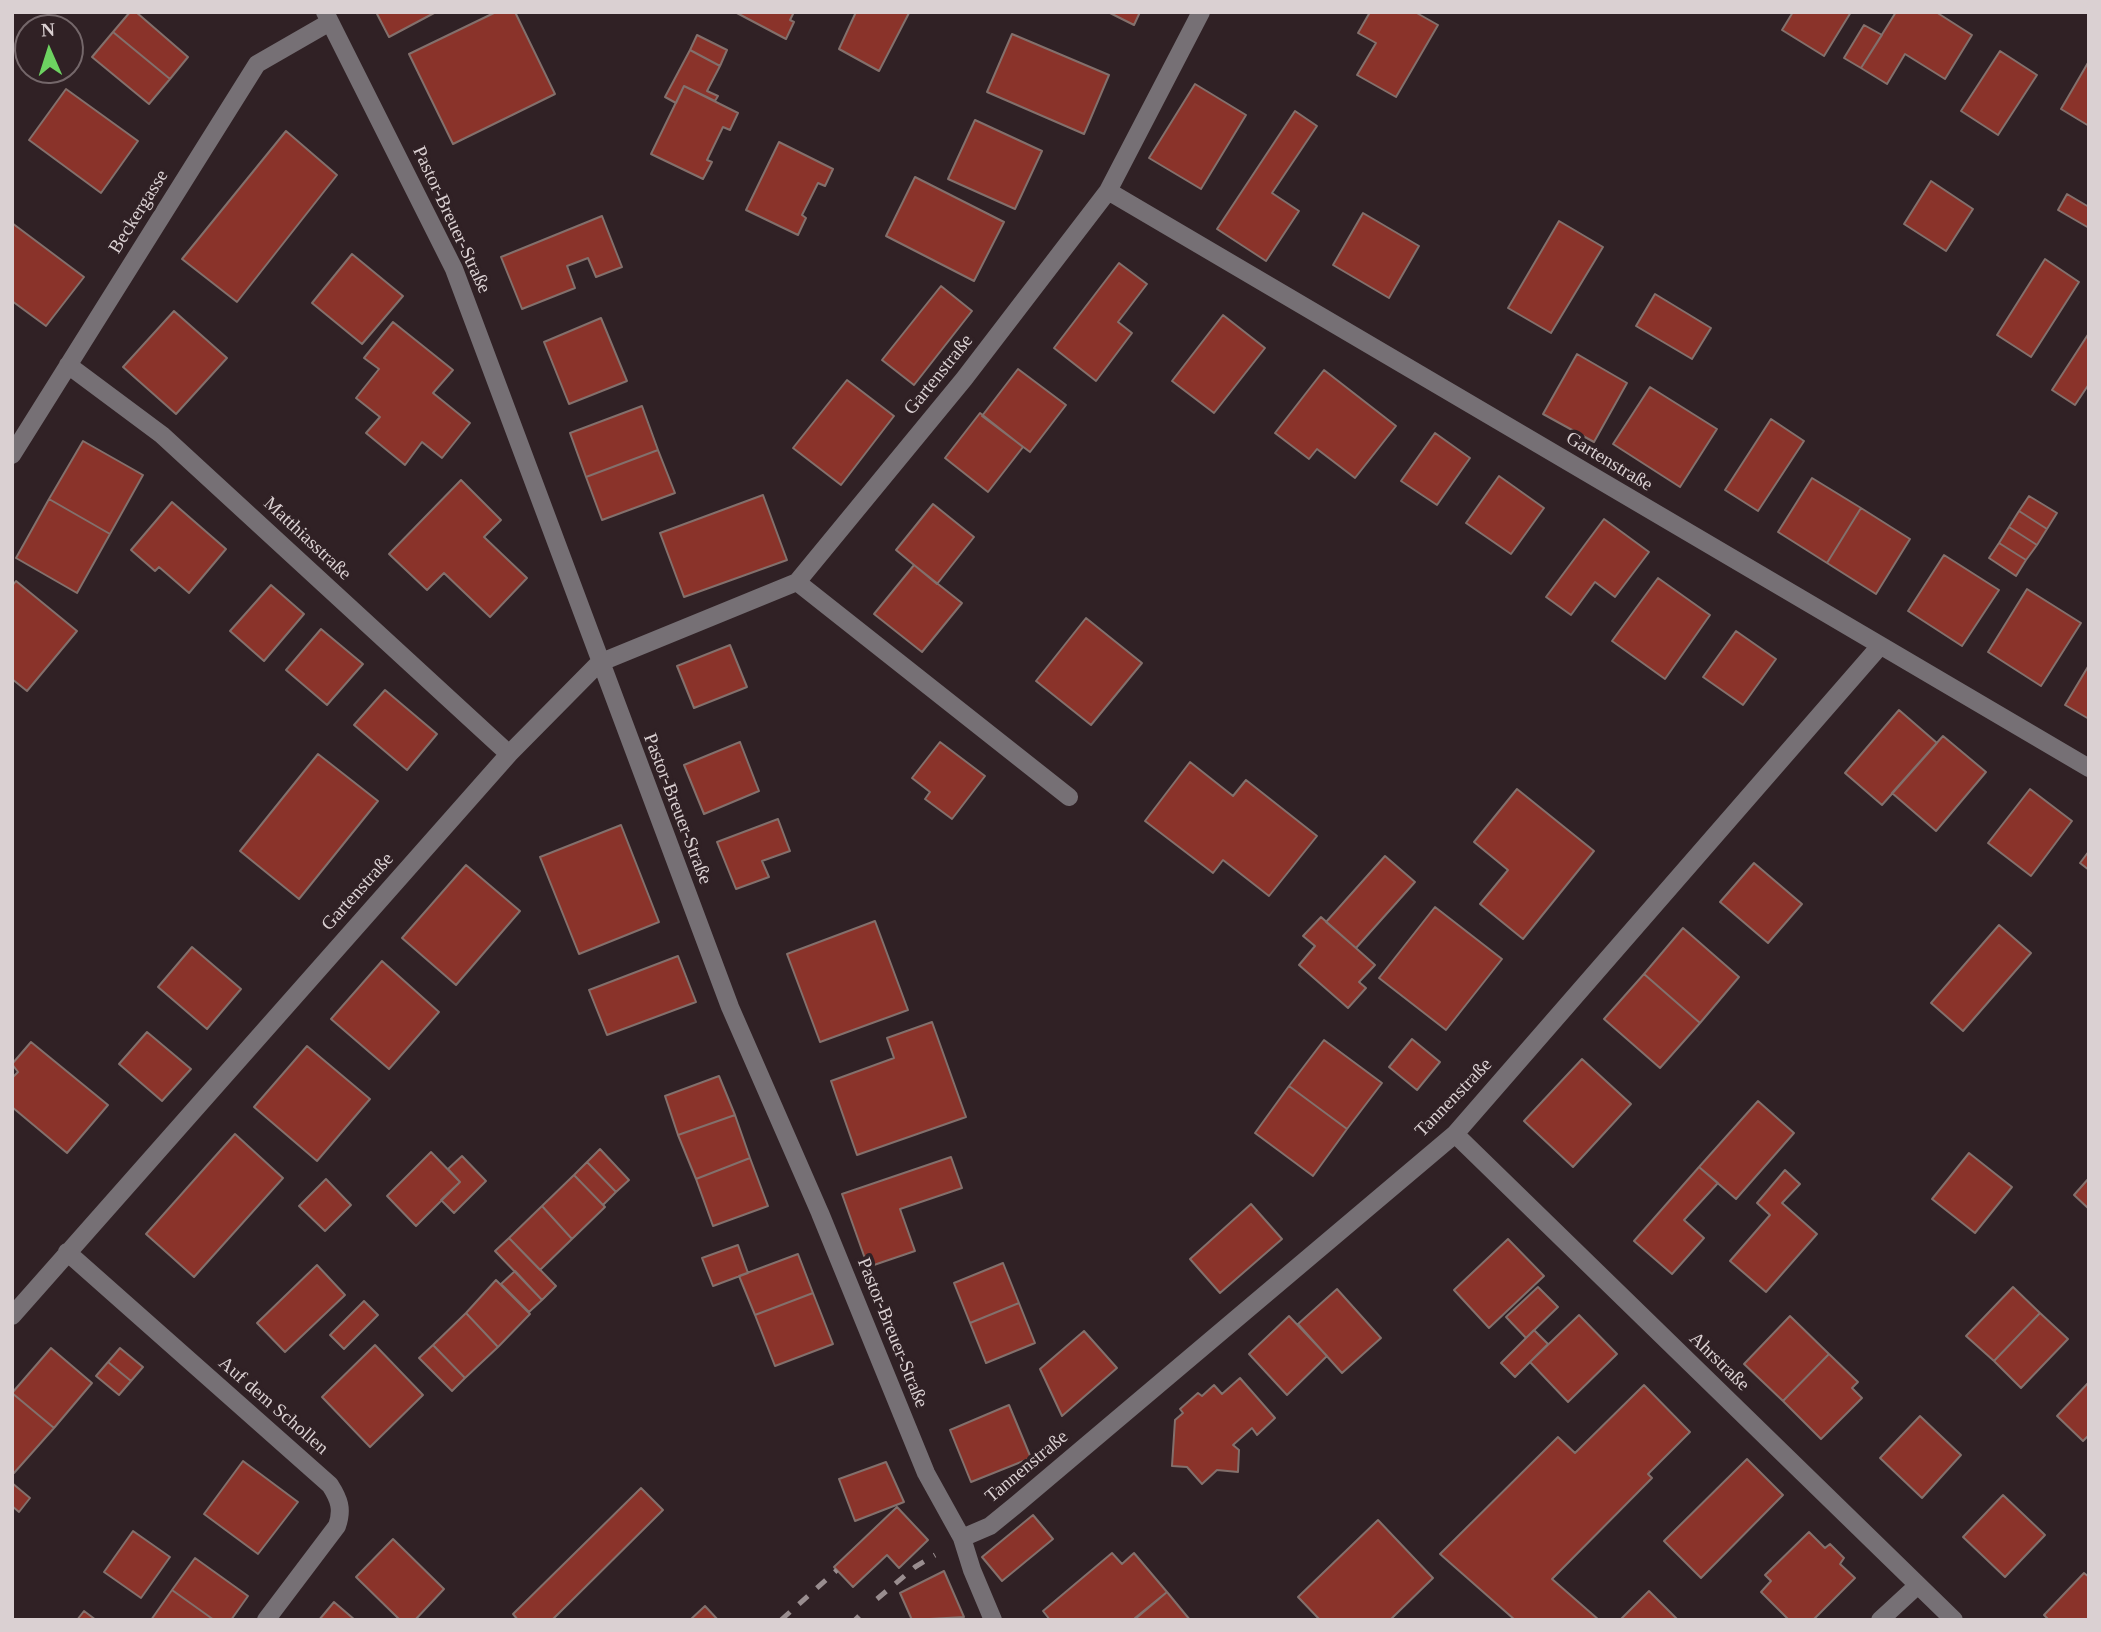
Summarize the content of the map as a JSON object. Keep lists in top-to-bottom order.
{
  "streets": {
    "street": [
      "Beckergasse",
      "Pastor-Breuer-Straße",
      "Gartenstraße",
      "Matthiasstraße",
      "Tannenstraße",
      "Ahrstraße",
      "Auf dem Schollen"
    ]
  },
  "crossings": [
    ["Beckergasse", "Pastor-Breuer-Straße"],
    ["Beckergasse", "Matthiasstraße"],
    ["Pastor-Breuer-Straße", "Gartenstraße"],
    ["Pastor-Breuer-Straße", "Tannenstraße"],
    ["Gartenstraße", "Matthiasstraße"],
    ["Gartenstraße", "Tannenstraße"],
    ["Gartenstraße", "Auf dem Schollen"],
    ["Tannenstraße", "Ahrstraße"]
  ],
  "north": "top"
}
